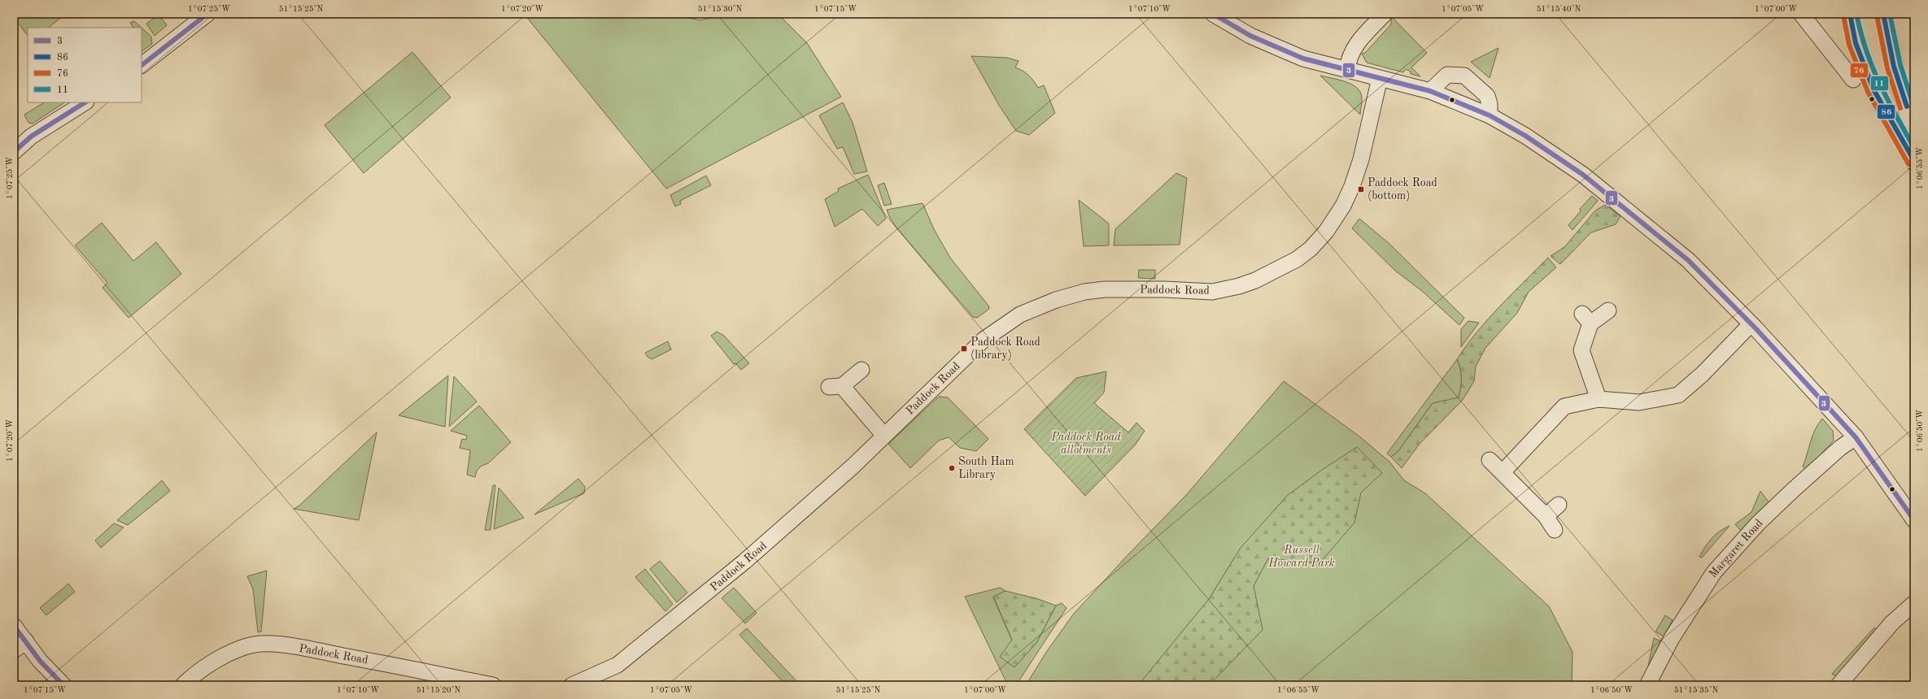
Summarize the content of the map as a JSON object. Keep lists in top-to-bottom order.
{
  "streets": {
    "street": ["Paddock Road", "Margaret Road"]
  },
  "parks": ["Paddock Road allotments", "Russell Howard Park"],
  "places": {
    "transit": ["Paddock Road (bottom)", "Paddock Road (library)"],
    "other": ["South Ham Library"]
  },
  "lines": [
    "transit line 3",
    "transit line 86",
    "transit line 11",
    "transit line 76"
  ],
  "legend": [
    "3",
    "86",
    "76",
    "11"
  ],
  "coordinates": [
    "1°07'25\"W",
    "51°15'25\"N",
    "1°07'20\"W",
    "51°15'30\"N",
    "1°07'15\"W",
    "1°07'10\"W",
    "1°07'05\"W",
    "51°15'40\"N",
    "1°07'00\"W",
    "1°06'55\"W",
    "1°06'50\"W",
    "51°15'20\"N",
    "51°15'35\"N"
  ]
}
